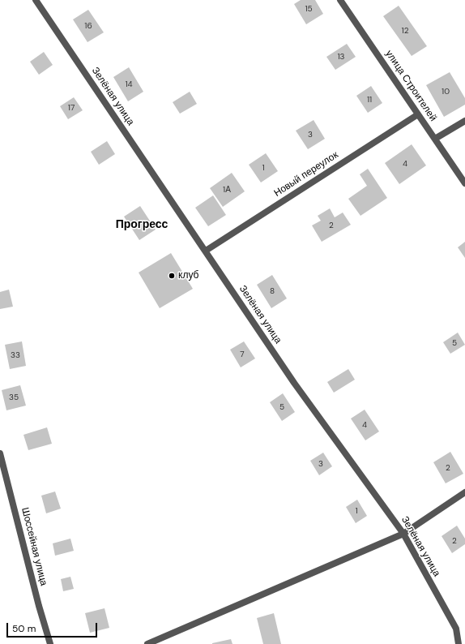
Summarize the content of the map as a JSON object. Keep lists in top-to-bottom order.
{
  "streets": {
    "street": [
      "улица Строителей",
      "Зелёная улица",
      "Новый переулок",
      "Шоссейная улица"
    ]
  },
  "crossings": [
    ["улица Строителей", "Новый переулок"],
    ["Зелёная улица", "Новый переулок"]
  ],
  "districts": ["Прогресс"],
  "places": ["клуб"],
  "house_numbers": [
    "15",
    "16",
    "12",
    "13",
    "14",
    "10",
    "11",
    "17",
    "3",
    "4",
    "1",
    "1А",
    "2",
    "8",
    "5",
    "7",
    "33",
    "35",
    "5",
    "4",
    "3",
    "2",
    "1",
    "2"
  ],
  "scale_bar": "50 m"
}
